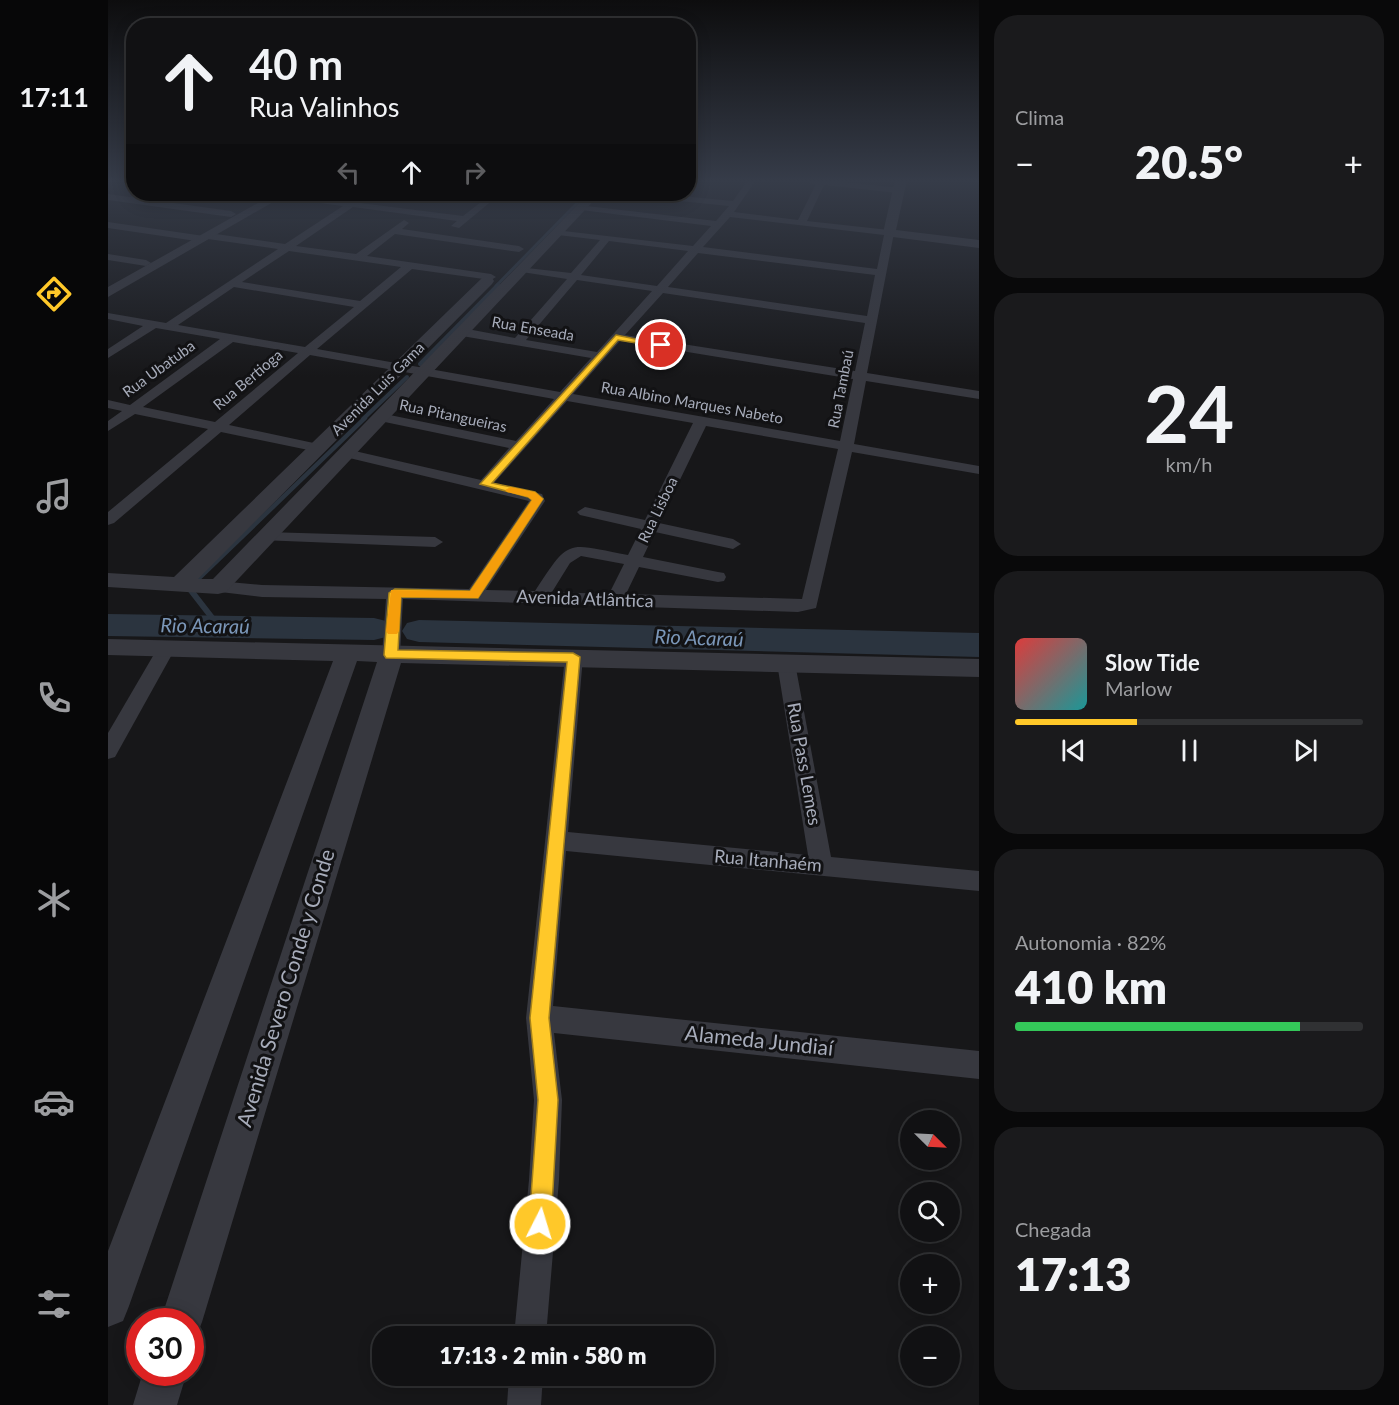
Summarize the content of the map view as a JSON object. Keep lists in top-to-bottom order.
{
  "streets": {
    "street": [
      "Rua Enseada",
      "Rua Ubatuba",
      "Rua Bertioga",
      "Avenida Luis Gama",
      "Rua Tambaú",
      "Rua Albino Marques Nabeto",
      "Rua Pitangueiras",
      "Rua Lisboa",
      "Avenida Atlântica",
      "Rua Pass Lemes",
      "Rua Itanhaém",
      "Avenida Severo Conde y Conde",
      "Alameda Jundiaí"
    ]
  },
  "crossings": [
    ["Rua Enseada", "Avenida Luis Gama"],
    ["Rua Ubatuba", "Rua Albino Marques Nabeto"],
    ["Rua Bertioga", "Rua Albino Marques Nabeto"],
    ["Avenida Luis Gama", "Rua Albino Marques Nabeto"],
    ["Avenida Luis Gama", "Rua Pitangueiras"],
    ["Avenida Luis Gama", "Avenida Atlântica"],
    ["Rua Tambaú", "Rua Albino Marques Nabeto"],
    ["Rua Tambaú", "Avenida Atlântica"],
    ["Rua Albino Marques Nabeto", "Rua Lisboa"],
    ["Rua Lisboa", "Avenida Atlântica"],
    ["Rua Pass Lemes", "Rua Itanhaém"]
  ],
  "water": ["Rio Acaraú"],
  "north": "bottom right",
  "page": {
    "tabs": "17:11",
    "tile": [
      "Clima",
      ["24", "km/h"],
      ["Autonomia · 82%", "410 km"],
      ["Chegada", "17:13"]
    ],
    "turn": ["40 m", "Rua Valinhos"],
    "heat": ["−", "20.5°", "+"],
    "song": ["Slow Tide", "Marlow"],
    "map_buttons": ["+", "−"],
    "limit": "30",
    "trip": "17:13 · 2 min · 580 m"
  }
}
